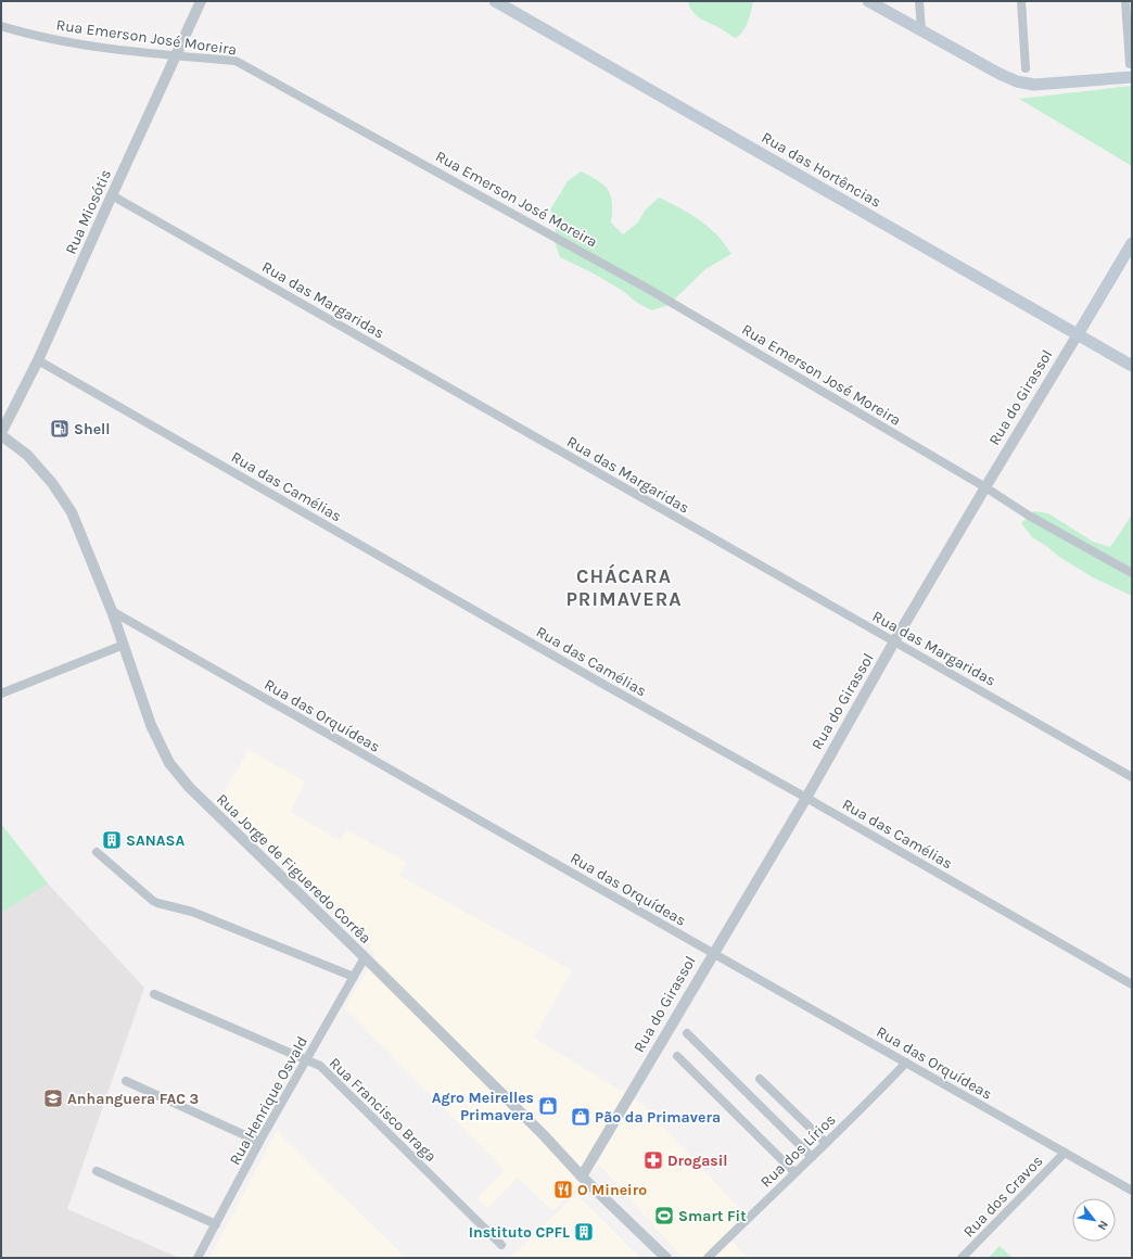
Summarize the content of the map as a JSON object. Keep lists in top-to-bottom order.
{
  "streets": {
    "main road": ["Rua das Hortências", "Rua do Girassol"],
    "street": [
      "Rua Emerson José Moreira",
      "Rua Miosótis",
      "Rua das Margaridas",
      "Rua das Camélias",
      "Rua das Orquídeas",
      "Rua Jorge de Figueredo Corrêa",
      "Rua Henrique Osvald",
      "Rua Francisco Braga",
      "Rua dos Lírios",
      "Rua dos Cravos"
    ]
  },
  "crossings": [
    ["Rua Emerson José Moreira", "Rua Miosótis"],
    ["Rua Emerson José Moreira", "Rua do Girassol"],
    ["Rua das Hortências", "Rua do Girassol"],
    ["Rua Miosótis", "Rua das Margaridas"],
    ["Rua Miosótis", "Rua das Camélias"],
    ["Rua Miosótis", "Rua Jorge de Figueredo Corrêa"],
    ["Rua das Margaridas", "Rua do Girassol"],
    ["Rua do Girassol", "Rua das Camélias"],
    ["Rua do Girassol", "Rua das Orquídeas"],
    ["Rua do Girassol", "Rua Jorge de Figueredo Corrêa"],
    ["Rua das Orquídeas", "Rua Jorge de Figueredo Corrêa"],
    ["Rua das Orquídeas", "Rua dos Lírios"],
    ["Rua das Orquídeas", "Rua dos Cravos"],
    ["Rua Jorge de Figueredo Corrêa", "Rua Henrique Osvald"],
    ["Rua Henrique Osvald", "Rua Francisco Braga"]
  ],
  "districts": ["CHÁCARA PRIMAVERA"],
  "places": {
    "fuel station": ["Shell"],
    "building": ["SANASA", "Instituto CPFL"],
    "school or university": ["Anhanguera FAC 3"],
    "shop": ["Agro Meirelles Primavera", "Pão da Primavera"],
    "pharmacy": ["Drogasil"],
    "restaurant": ["O Mineiro"],
    "sports": ["Smart Fit"]
  },
  "north": "bottom right"
}
